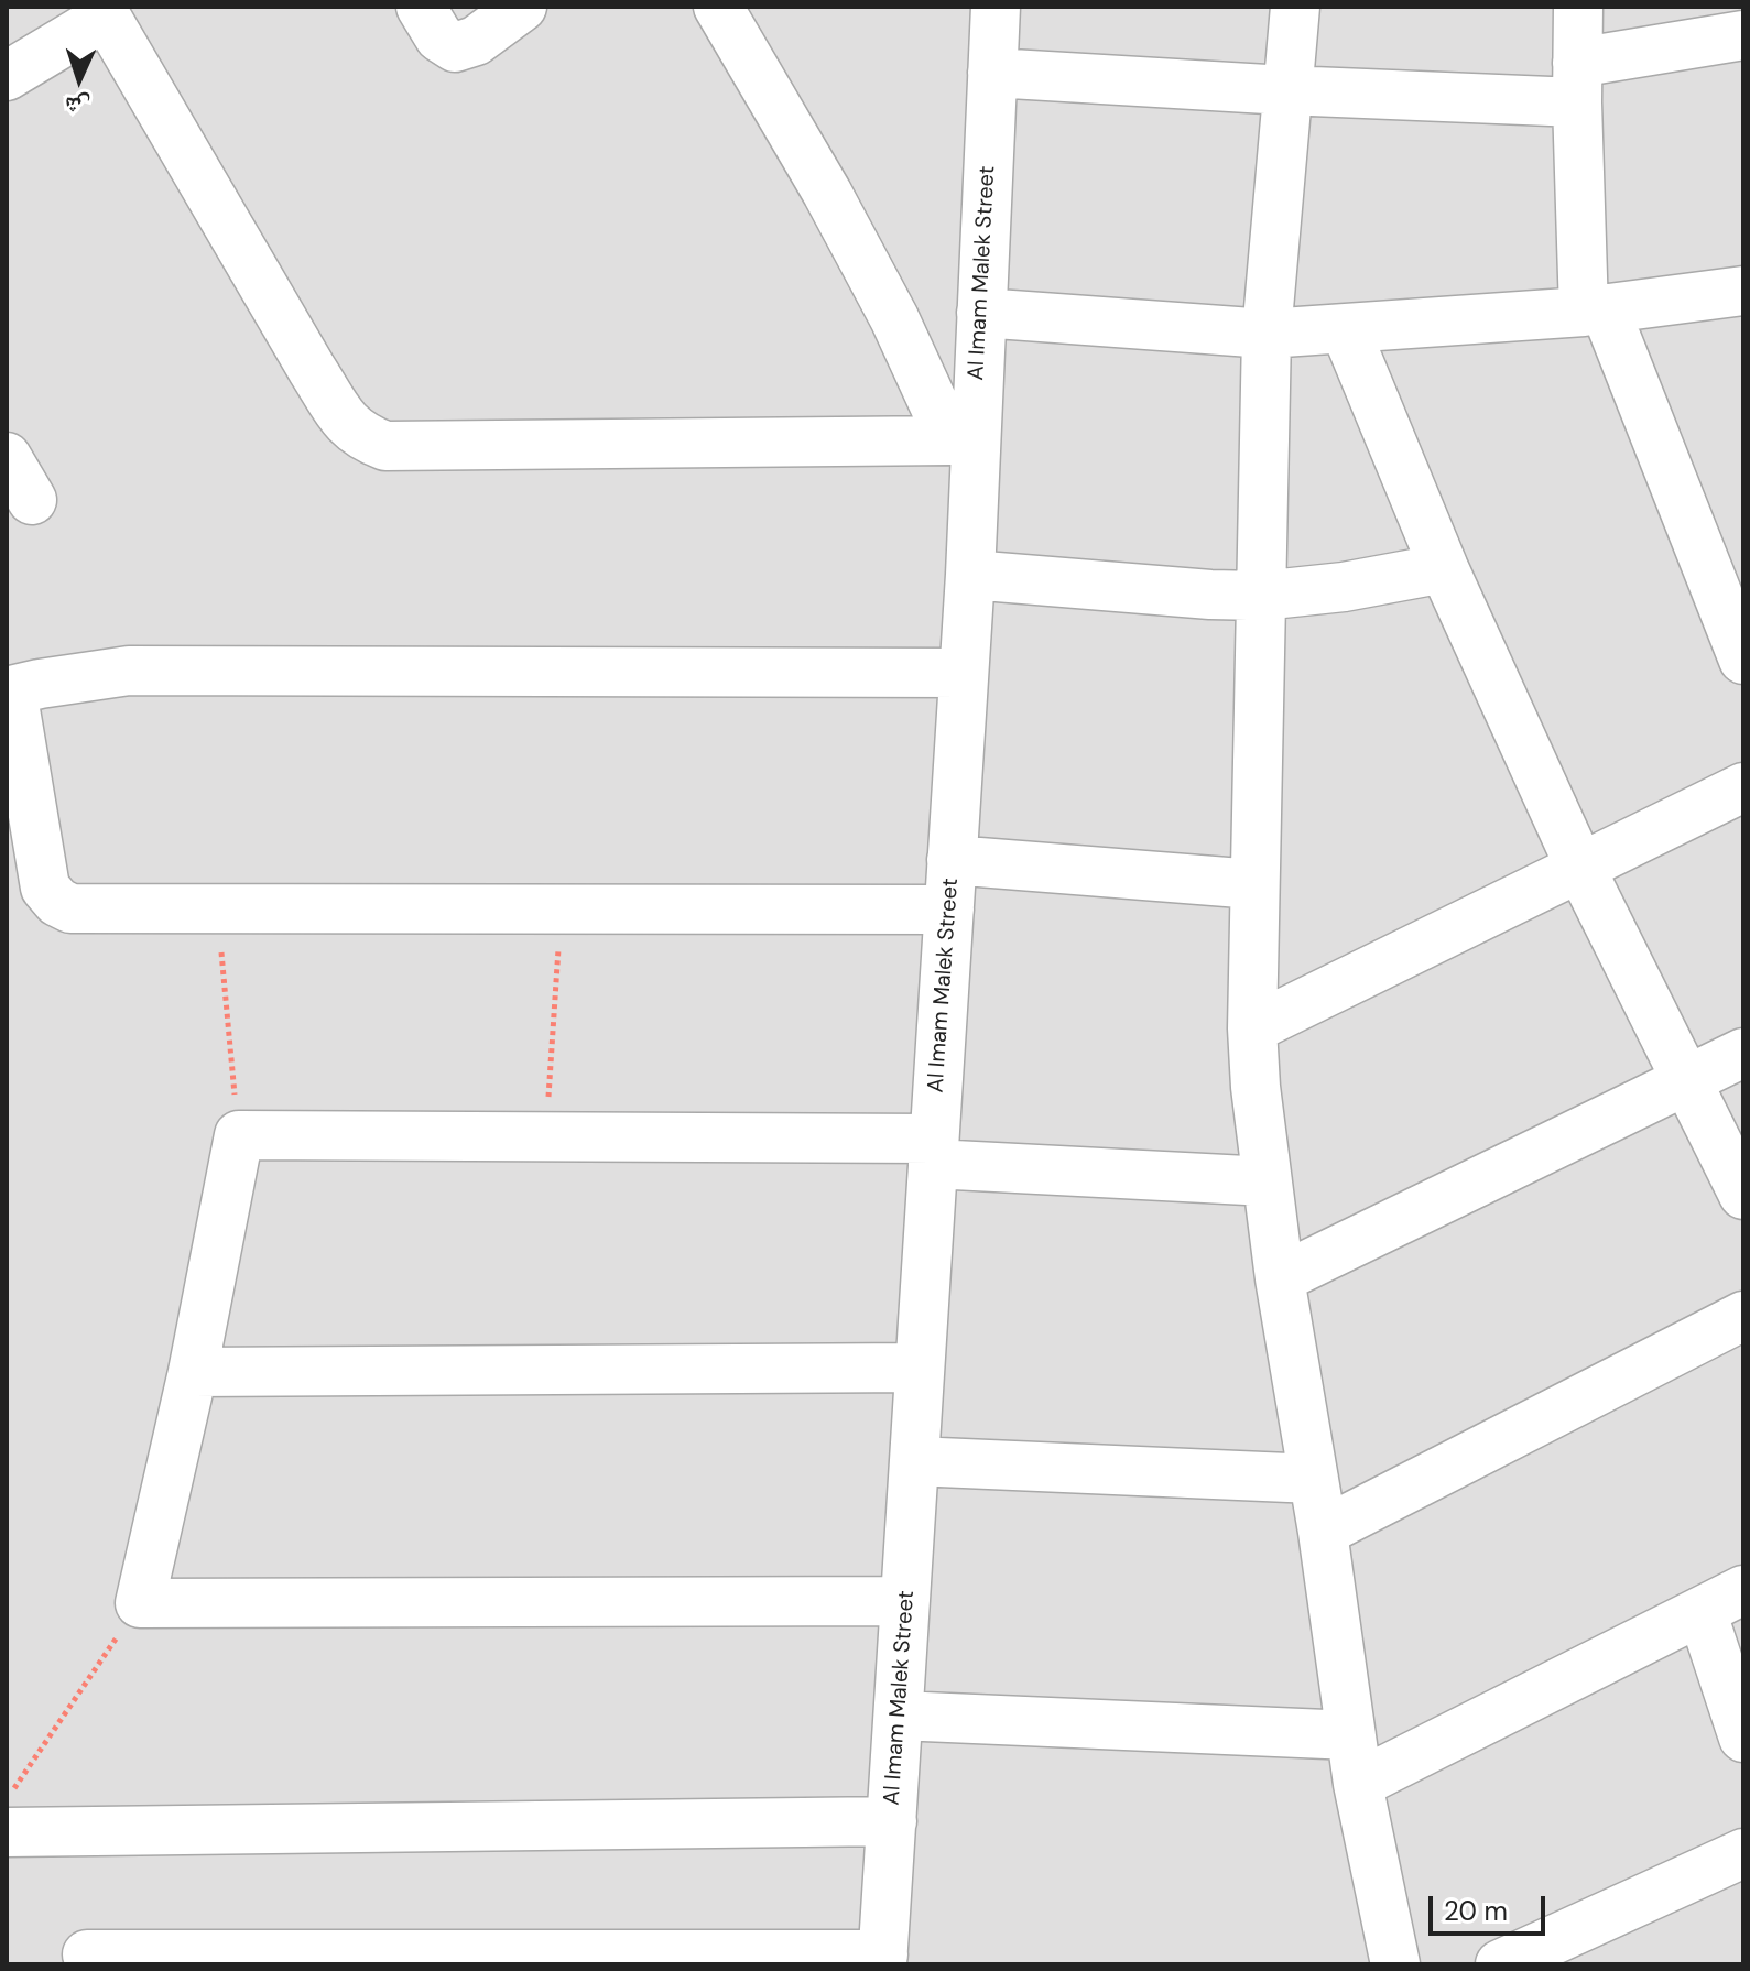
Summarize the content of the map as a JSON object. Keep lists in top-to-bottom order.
{
  "streets": {
    "street": ["Al Imam Malek Street"]
  },
  "scale_bar": "20 m",
  "north": "bottom"
}
